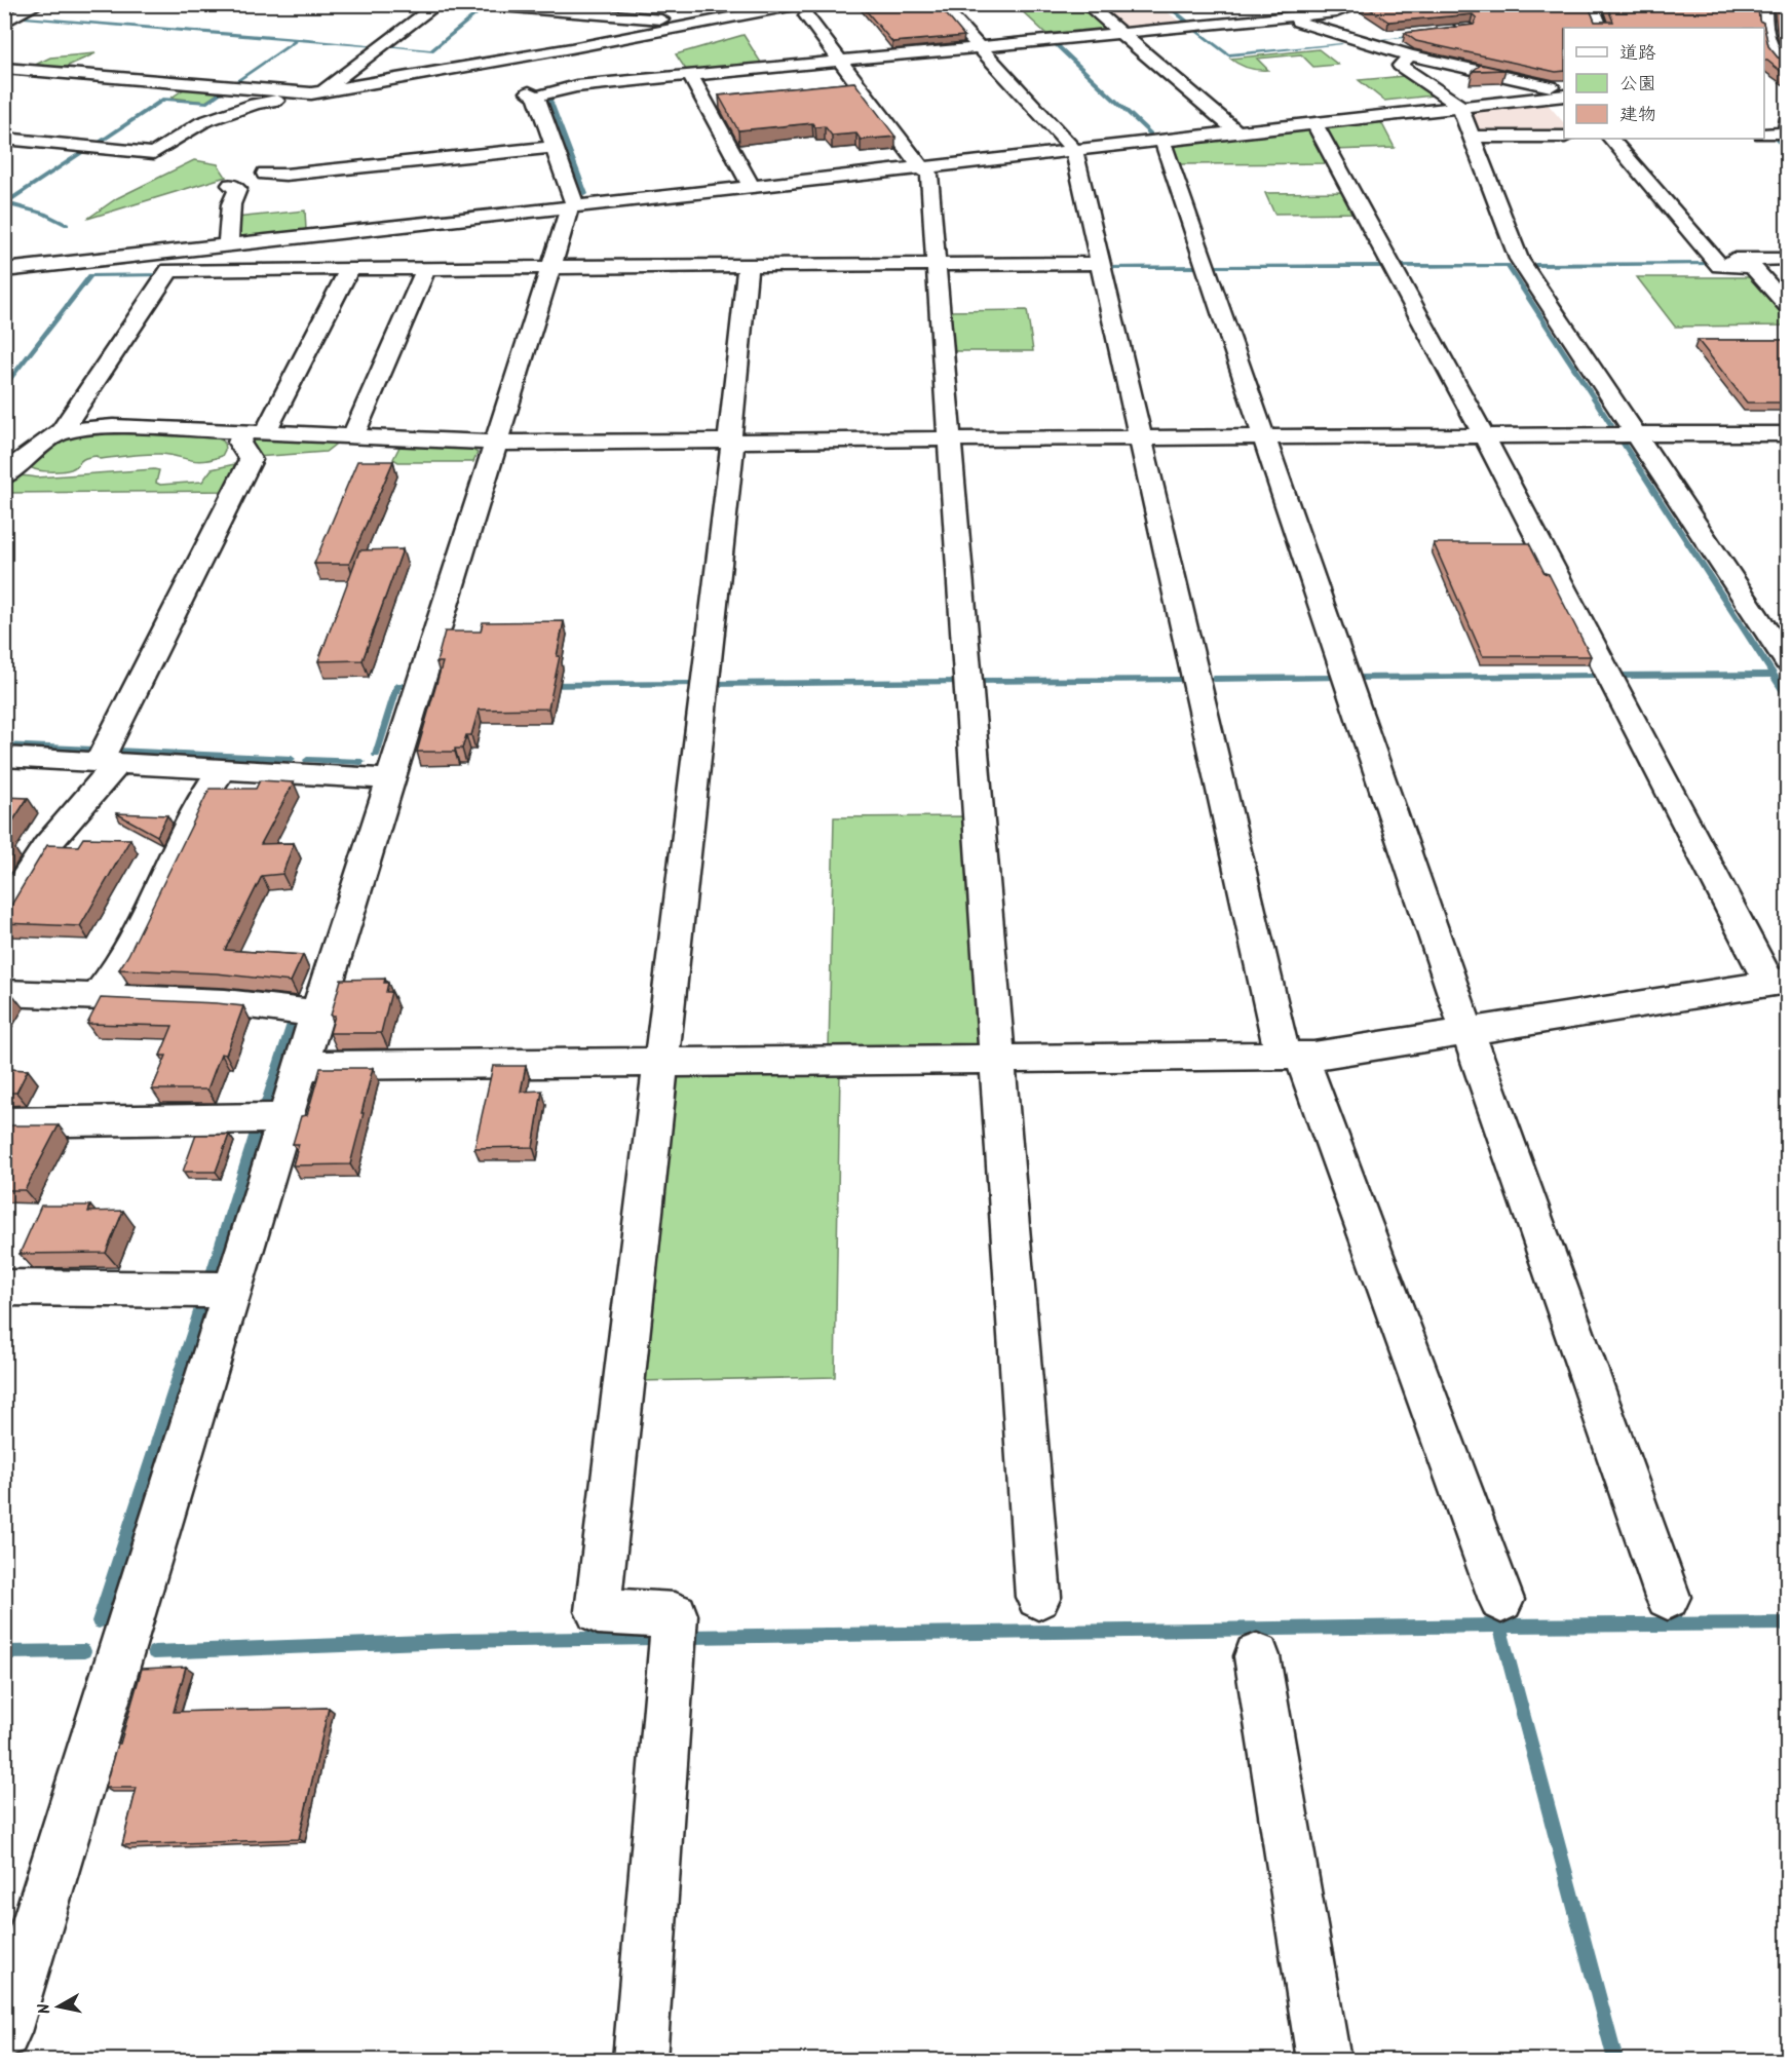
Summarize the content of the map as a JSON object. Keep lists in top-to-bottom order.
{
  "legend": ["道路", "公園", "建物"],
  "north": "left"
}
